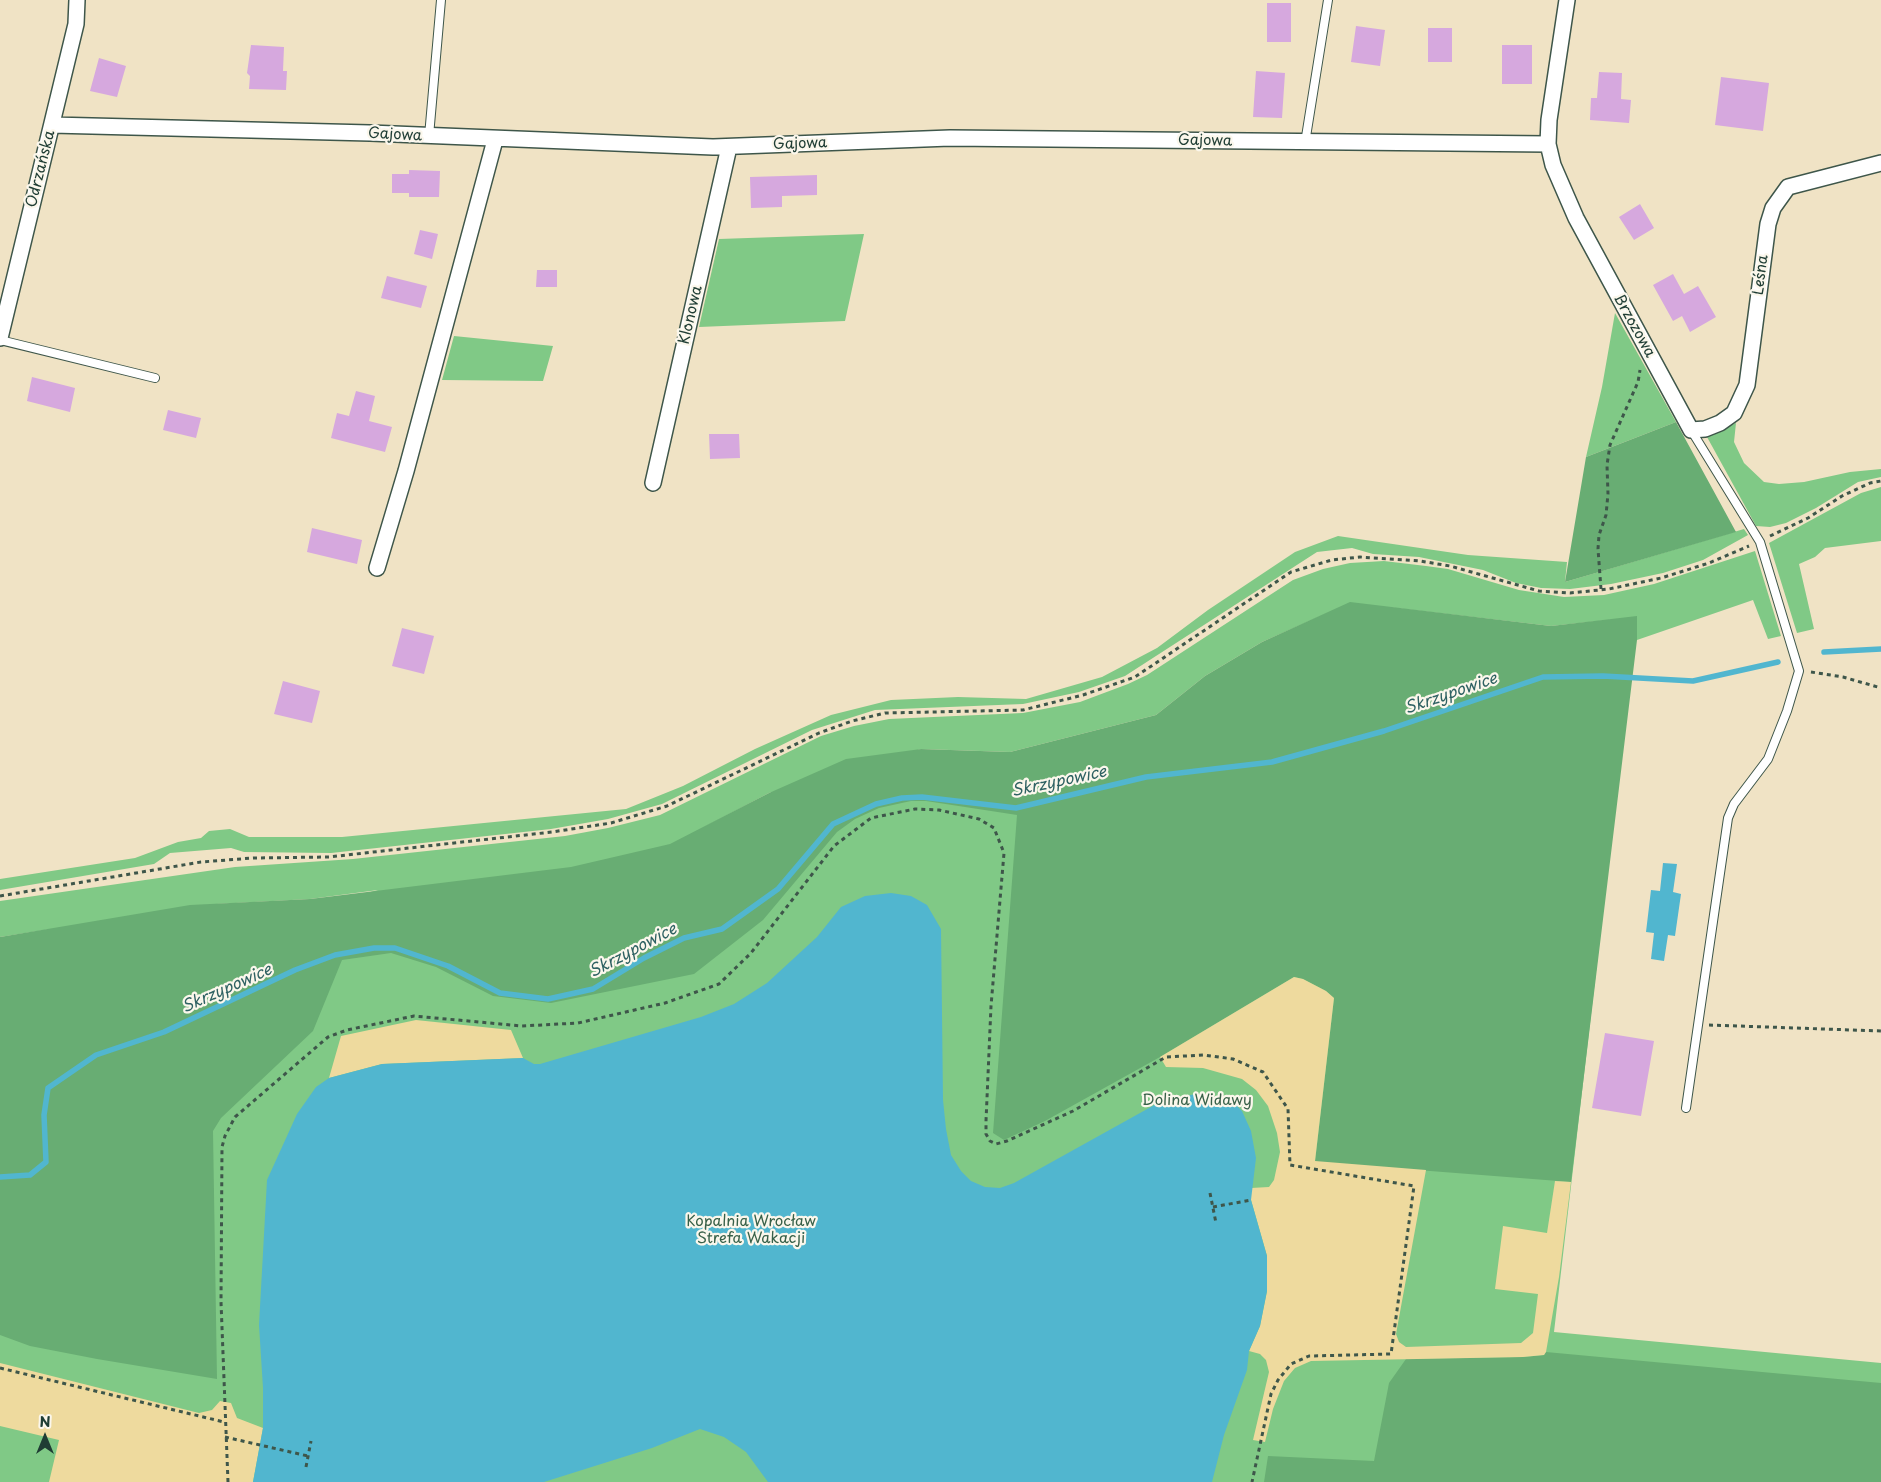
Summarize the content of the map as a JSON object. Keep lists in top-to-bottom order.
{
  "streets": {
    "street": [
      "Gajowa",
      "Odrzańska",
      "Leśna",
      "Klonowa",
      "Brzozowa"
    ]
  },
  "crossings": [
    ["Gajowa", "Odrzańska"],
    ["Gajowa", "Klonowa"],
    ["Gajowa", "Brzozowa"],
    ["Leśna", "Brzozowa"]
  ],
  "water": ["Skrzypowice"],
  "parks": ["Dolina Widawy", "Kopalnia Wrocław Strefa Wakacji"],
  "north": "top"
}
